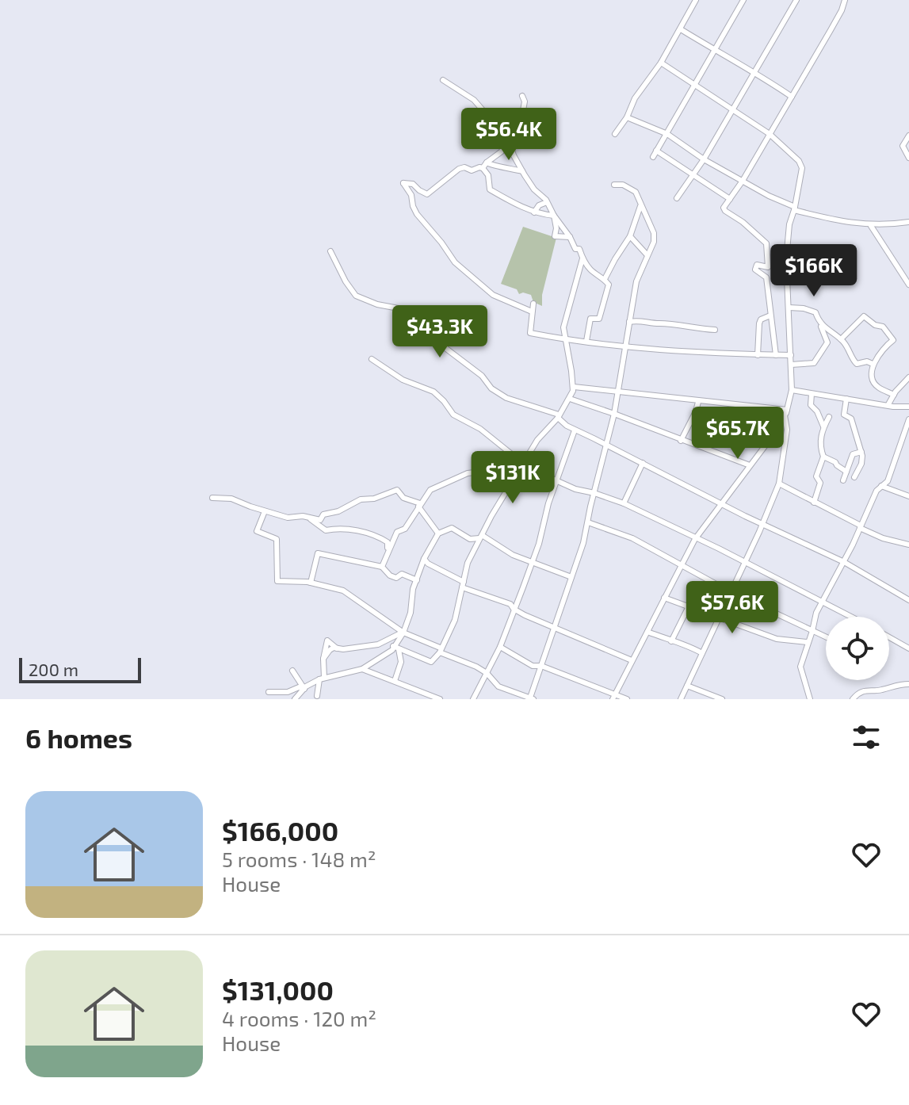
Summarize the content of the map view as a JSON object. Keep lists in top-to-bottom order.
{
  "scale_bar": "200 m",
  "page": {
    "price": [
      "$56.4K",
      "$166K",
      "$43.3K",
      "$65.7K",
      "$131K",
      "$57.6K"
    ],
    "scale": "200 m",
    "heading": "6 homes",
    "list": [
      {
        "name": "$166,000",
        "note": "5 rooms · 148 m² · House"
      },
      {
        "name": "$131,000",
        "note": "4 rooms · 120 m² · House"
      }
    ]
  }
}
